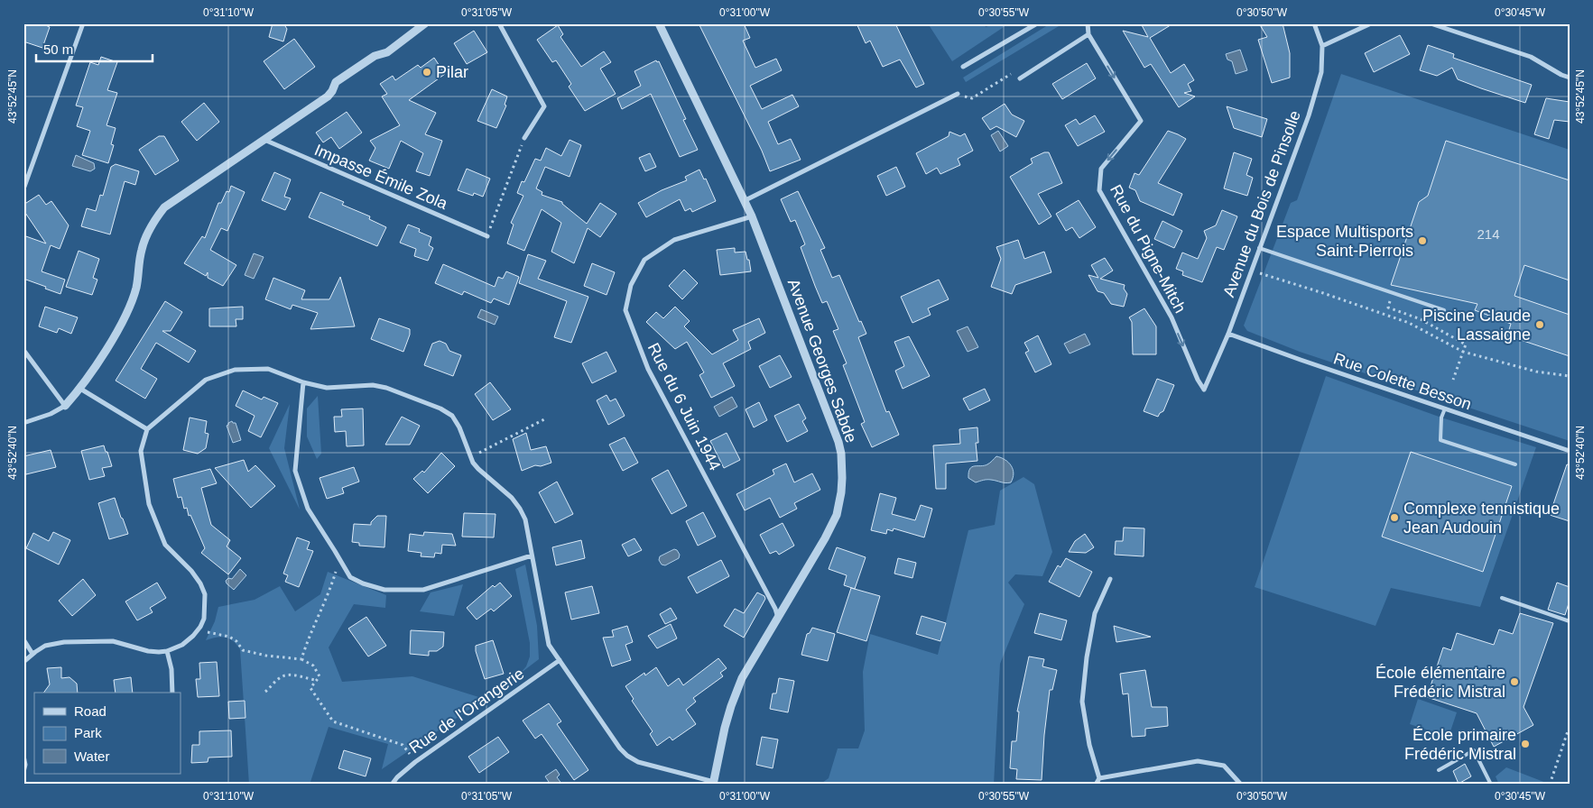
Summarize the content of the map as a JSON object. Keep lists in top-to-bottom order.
{
  "streets": {
    "street": [
      "Impasse Émile Zola",
      "Avenue du Bois de Pinsolle",
      "Rue du Pigne-Mitch",
      "Avenue Georges Sabde",
      "Rue Colette Besson",
      "Rue du 6 Juin 1944",
      "Rue de l'Orangerie"
    ]
  },
  "crossings": [
    ["Avenue du Bois de Pinsolle", "Rue du Pigne-Mitch"],
    ["Avenue du Bois de Pinsolle", "Rue Colette Besson"],
    ["Avenue Georges Sabde", "Rue du 6 Juin 1944"]
  ],
  "one_way": ["Rue du Pigne-Mitch"],
  "places": [
    "Pilar",
    "Espace Multisports Saint-Pierrois",
    "Piscine Claude Lassaigne",
    "Complexe tennistique Jean Audouin",
    "École élémentaire Frédéric Mistral",
    "École primaire Frédéric Mistral"
  ],
  "house_numbers": ["214"],
  "legend": ["Road", "Park", "Water"],
  "scale_bar": "50 m",
  "coordinates": [
    "0°31'10\"W",
    "0°31'05\"W",
    "0°31'00\"W",
    "0°30'55\"W",
    "0°30'50\"W",
    "0°30'45\"W",
    "43°52'45\"N",
    "43°52'40\"N"
  ]
}
